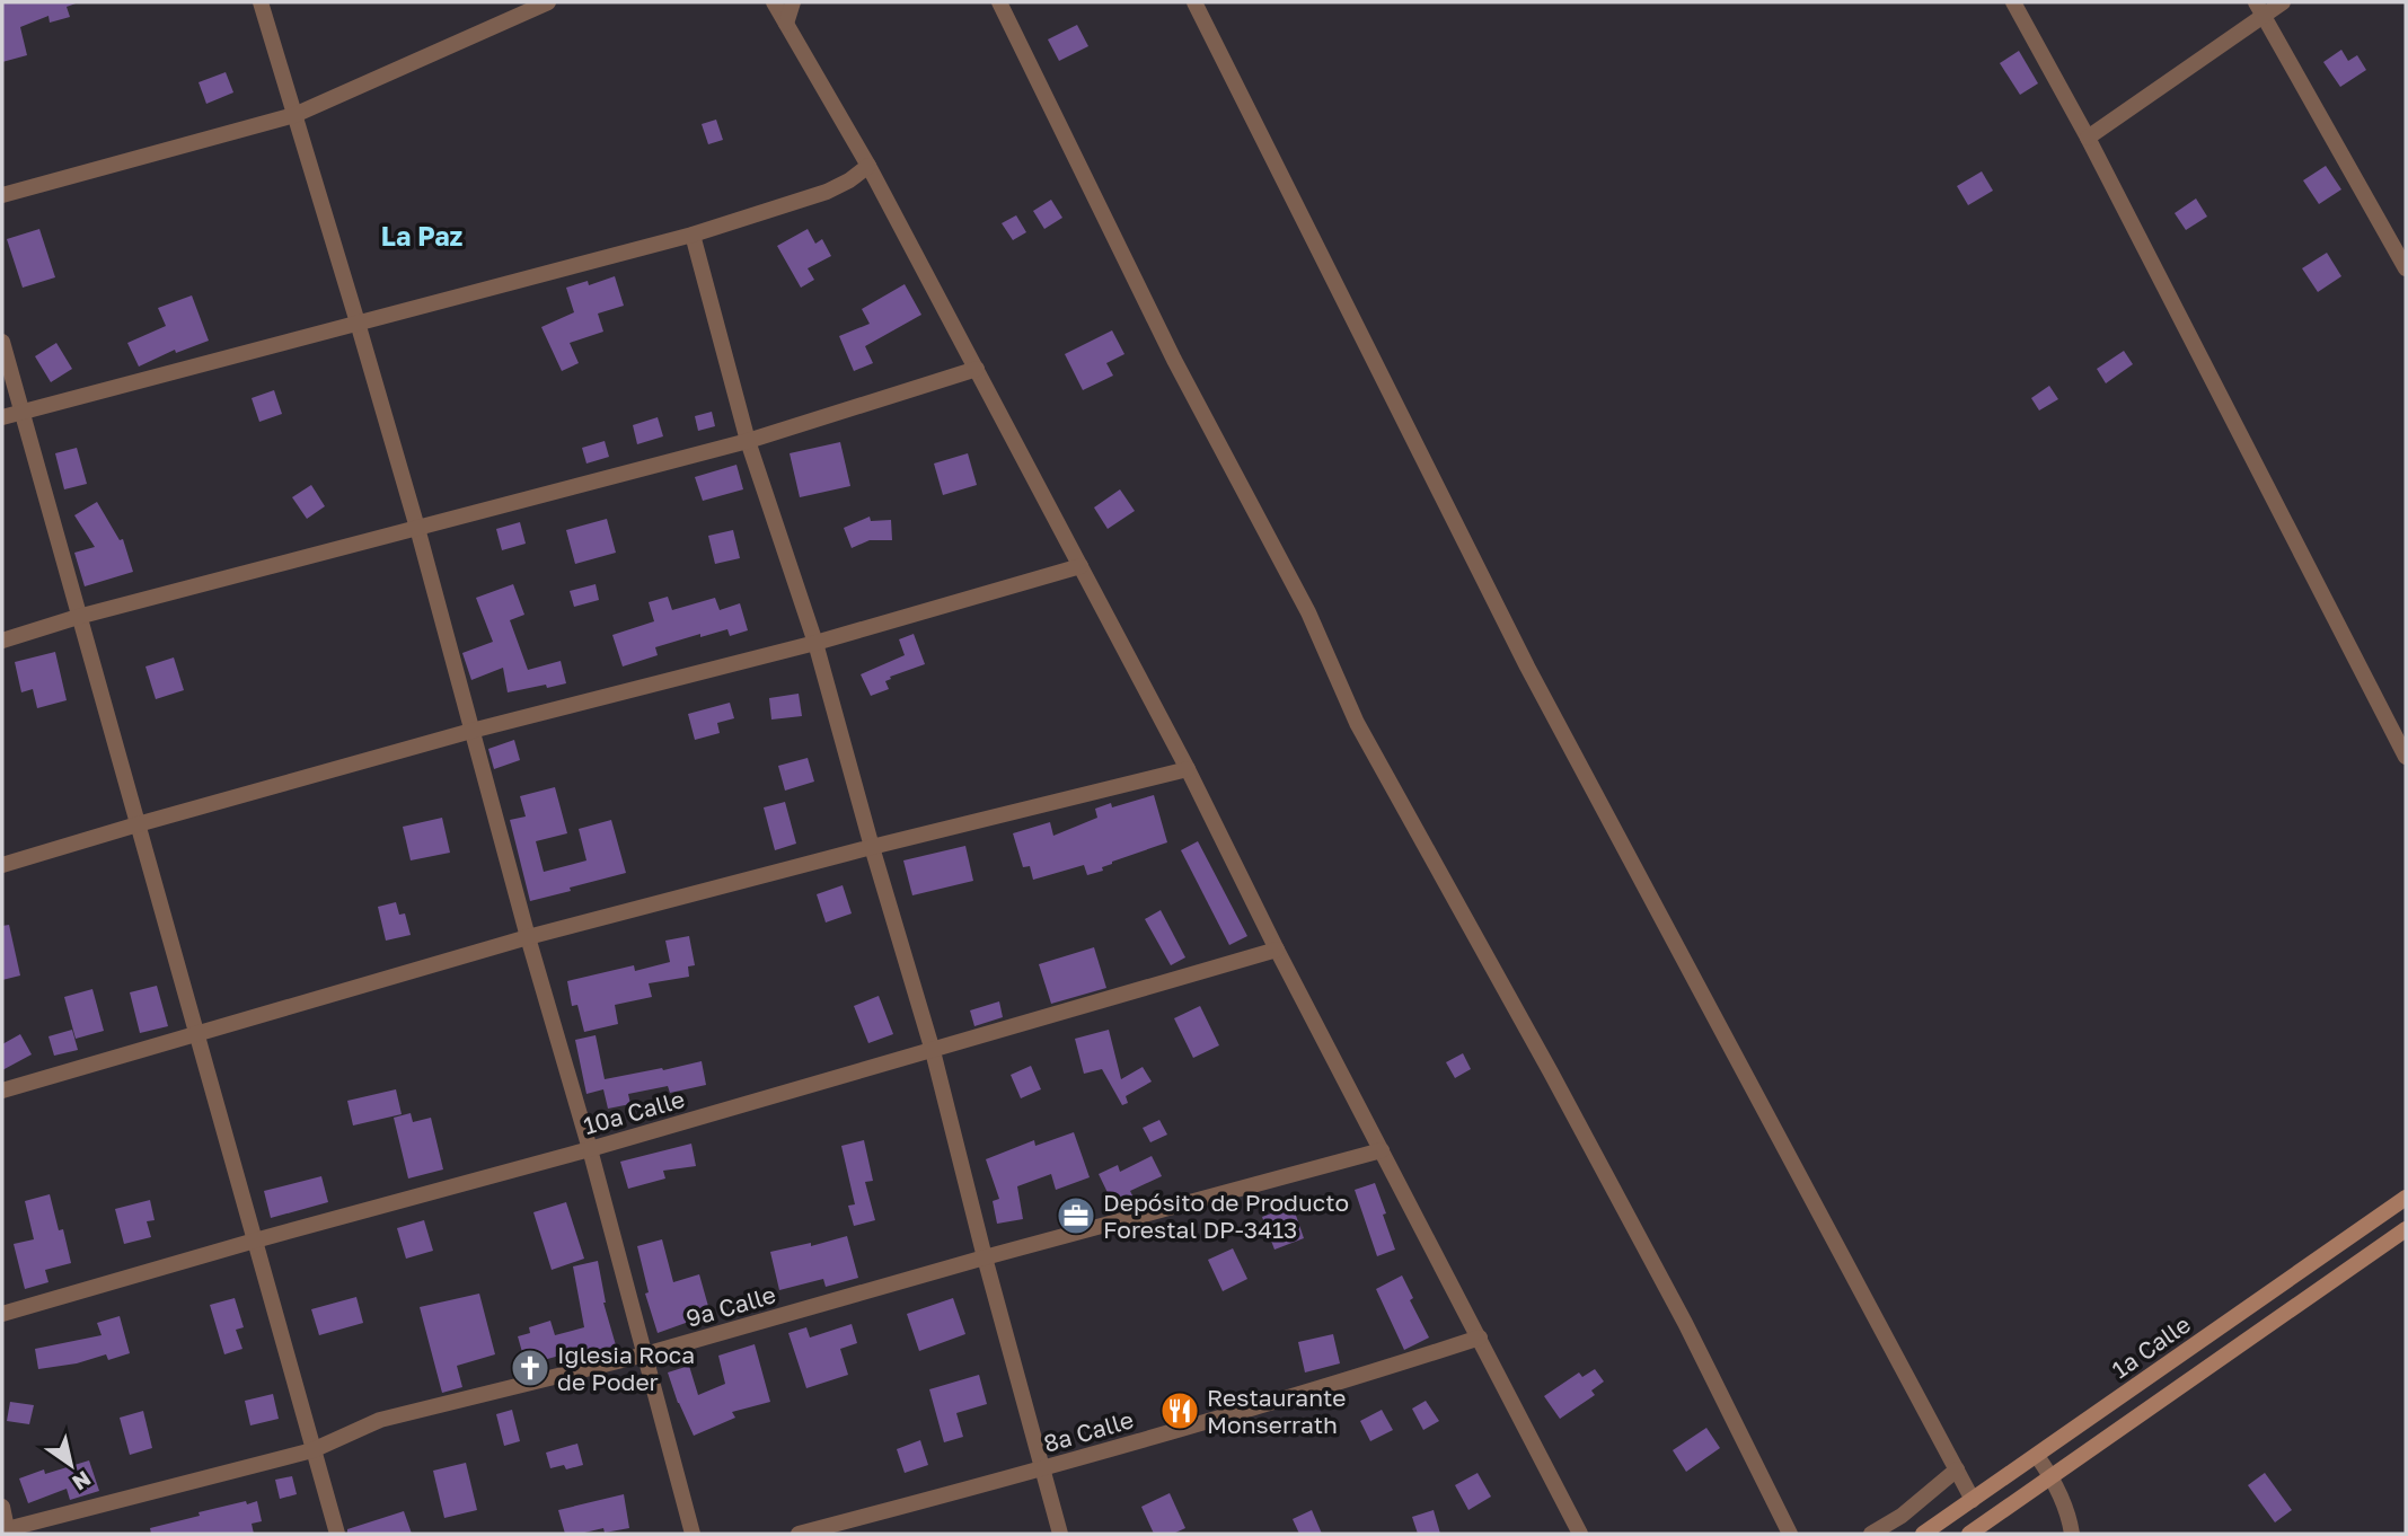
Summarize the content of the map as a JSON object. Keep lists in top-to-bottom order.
{
  "streets": {
    "main road": ["1a Calle"],
    "street": ["10a Calle", "9a Calle", "8a Calle"]
  },
  "districts": ["La Paz"],
  "places": {
    "office": ["Depósito de Producto Forestal DP-3413"],
    "church": ["Iglesia Roca de Poder"],
    "restaurant": ["Restaurante Monserrath"]
  },
  "north": "bottom right"
}
